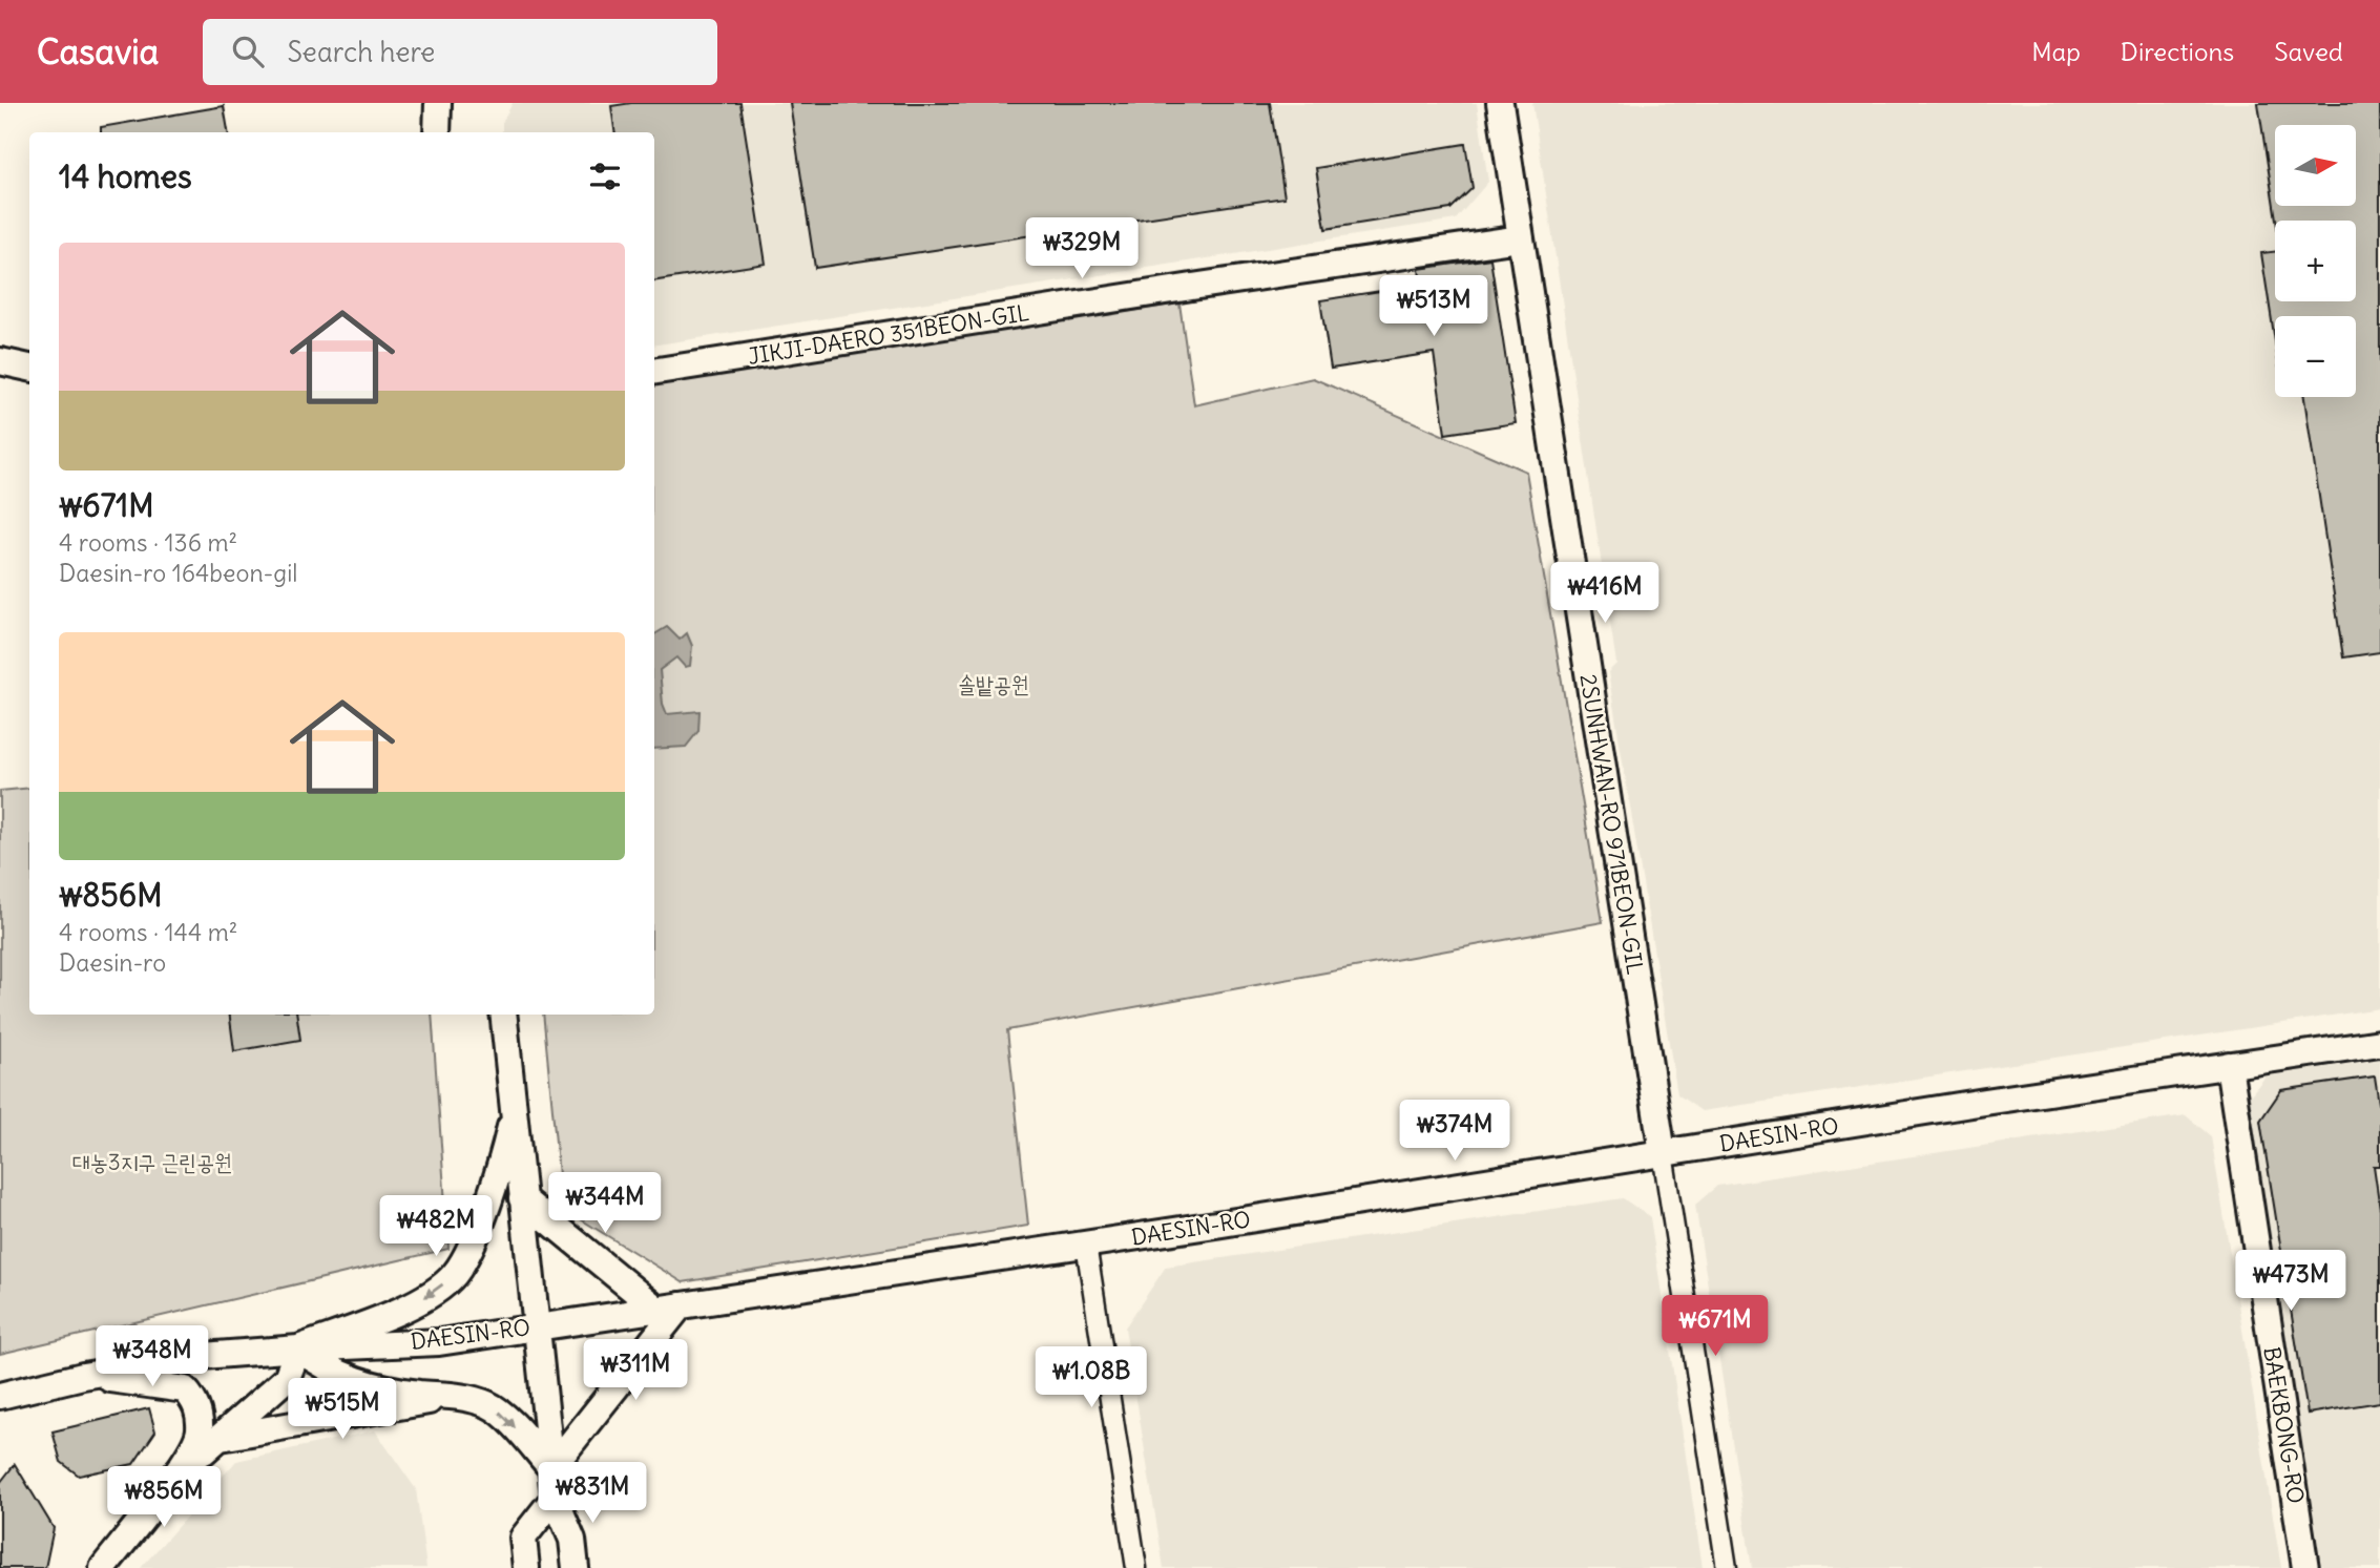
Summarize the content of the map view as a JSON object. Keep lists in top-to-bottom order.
{
  "streets": {
    "street": [
      "JIKJI-DAERO 351BEON-GIL",
      "2SUNHWAN-RO 971BEON-GIL",
      "DAESIN-RO",
      "BAEKBONG-RO"
    ]
  },
  "crossings": [
    ["JIKJI-DAERO 351BEON-GIL", "2SUNHWAN-RO 971BEON-GIL"],
    ["2SUNHWAN-RO 971BEON-GIL", "DAESIN-RO"],
    ["DAESIN-RO", "BAEKBONG-RO"]
  ],
  "parks": ["솔밭공원", "대농3지구 근린공원"],
  "north": "right",
  "page": {
    "header": "Casavia",
    "search": "Search here",
    "nav": ["Map", "Directions", "Saved"],
    "map_buttons": ["+", "−"],
    "heading": "14 homes",
    "price": [
      "₩329M",
      "₩513M",
      "₩416M",
      "₩374M",
      "₩344M",
      "₩482M",
      "₩473M",
      "₩671M",
      "₩348M",
      "₩311M",
      "₩1.08B",
      "₩515M",
      "₩831M",
      "₩856M"
    ],
    "list": [
      {
        "name": "₩671M",
        "note": "4 rooms · 136 m² · Daesin-ro 164beon-gil"
      },
      {
        "name": "₩856M",
        "note": "4 rooms · 144 m² · Daesin-ro"
      }
    ]
  }
}
